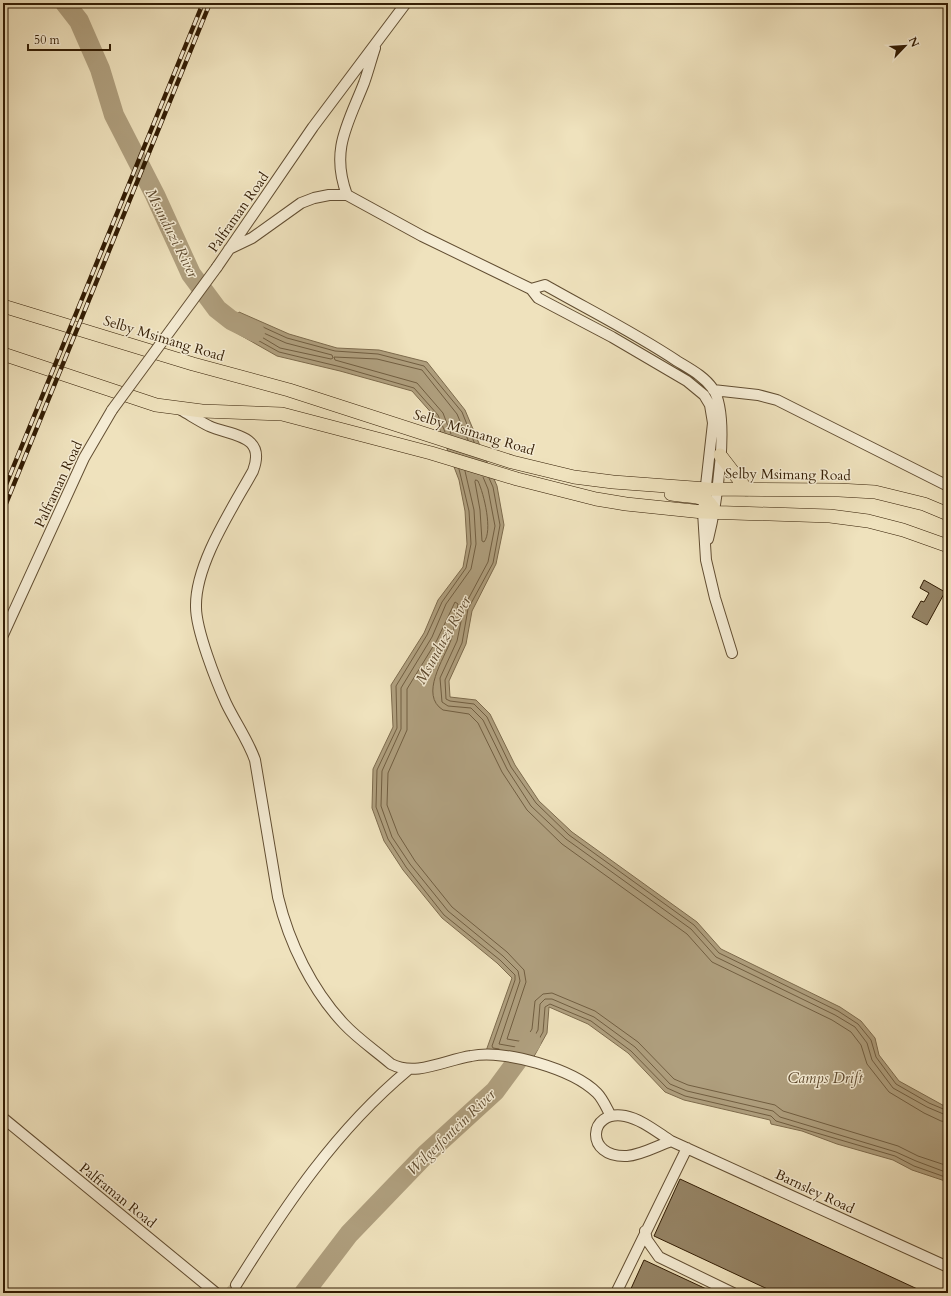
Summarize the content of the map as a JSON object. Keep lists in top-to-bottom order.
{
  "streets": {
    "main road": ["Selby Msimang Road"],
    "lane": ["Palframan Road", "Barnsley Road"]
  },
  "water": ["Msunduzi River", "Camps Drift", "Wilgerfontein River"],
  "scale_bar": "50 m",
  "north": "top right"
}
